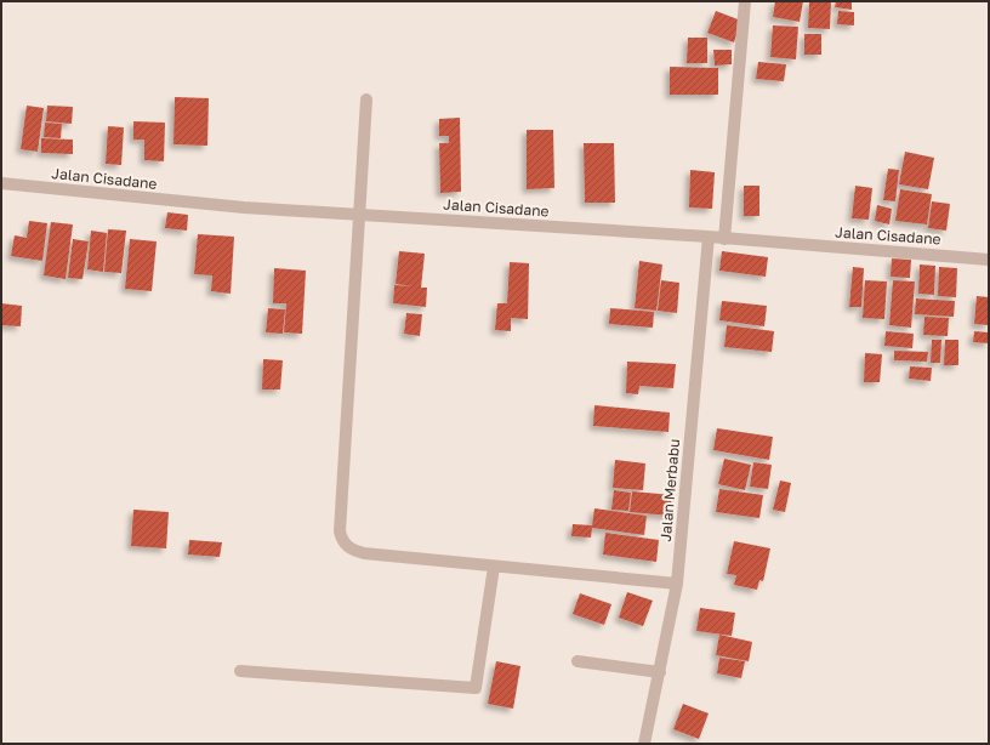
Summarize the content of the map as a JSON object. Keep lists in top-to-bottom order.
{
  "streets": {
    "street": ["Jalan Cisadane", "Jalan Merbabu"]
  },
  "crossings": [
    ["Jalan Cisadane", "Jalan Merbabu"]
  ]
}
